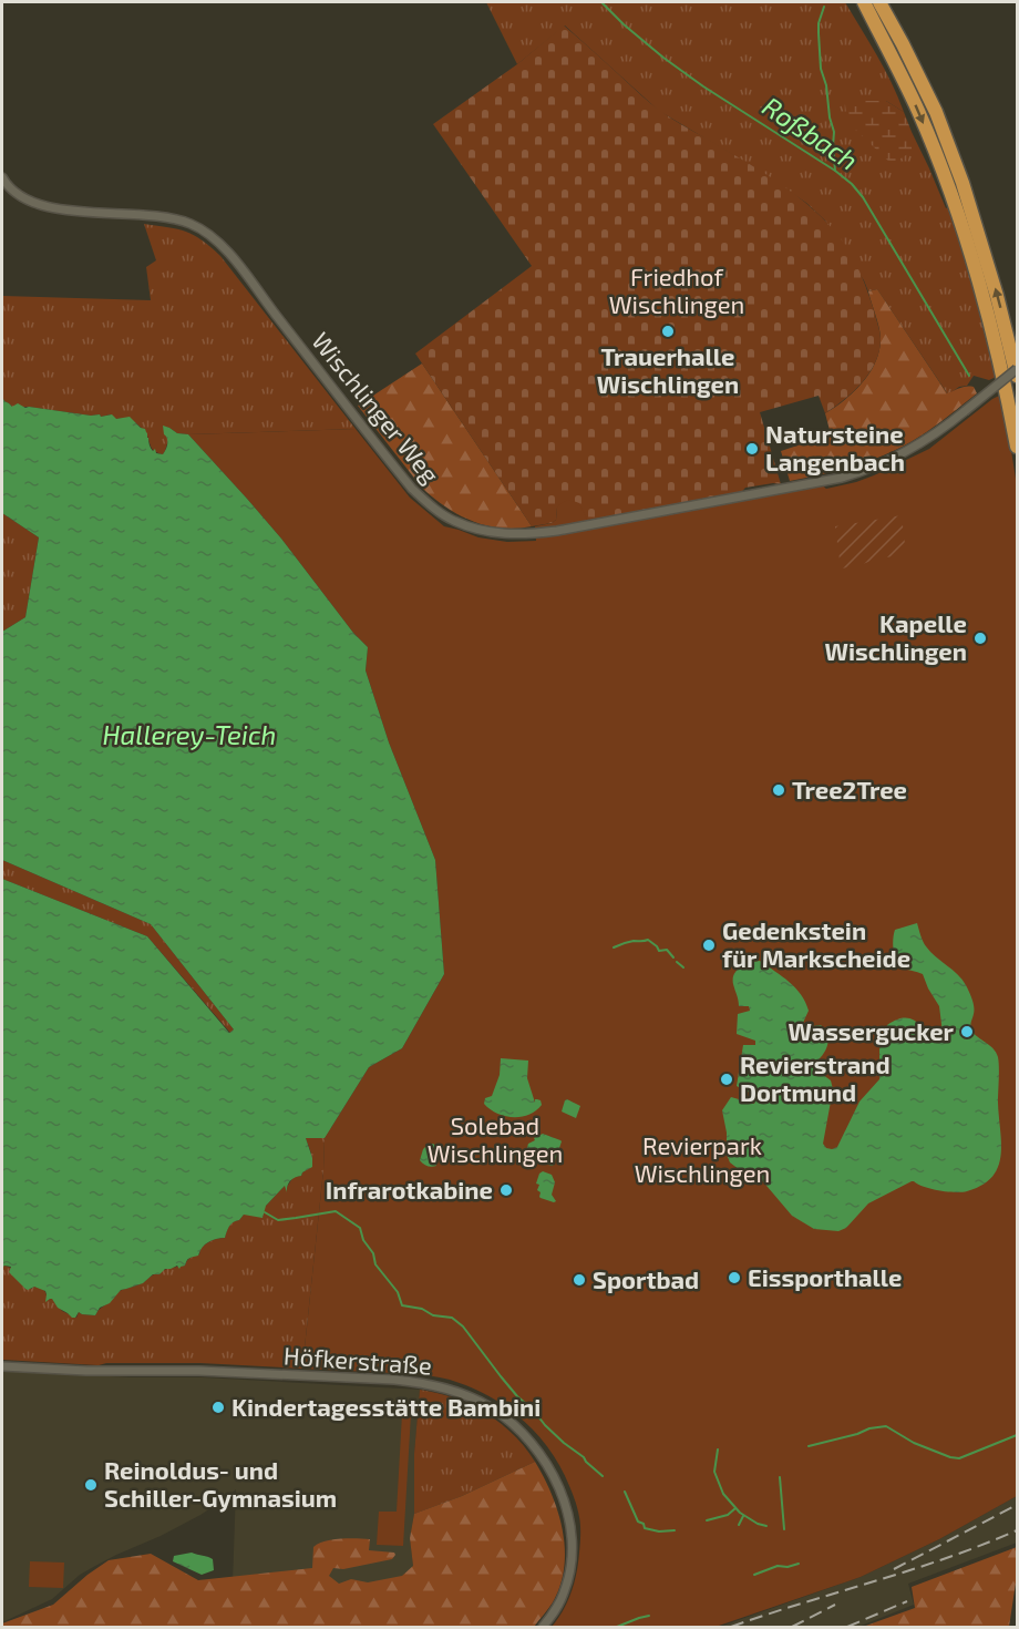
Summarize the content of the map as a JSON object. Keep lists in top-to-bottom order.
{
  "streets": {
    "street": ["Wischlinger Weg", "Höfkerstraße"]
  },
  "water": ["Roßbach", "Hallerey-Teich"],
  "parks": ["Friedhof Wischlingen", "Solebad Wischlingen", "Revierpark Wischlingen"],
  "places": [
    "Trauerhalle Wischlingen",
    "Natursteine Langenbach",
    "Kapelle Wischlingen",
    "Tree2Tree",
    "Gedenkstein für Markscheide",
    "Wassergucker",
    "Revierstrand Dortmund",
    "Infrarotkabine",
    "Eissporthalle",
    "Sportbad",
    "Kindertagesstätte Bambini",
    "Reinoldus- und Schiller-Gymnasium"
  ]
}
